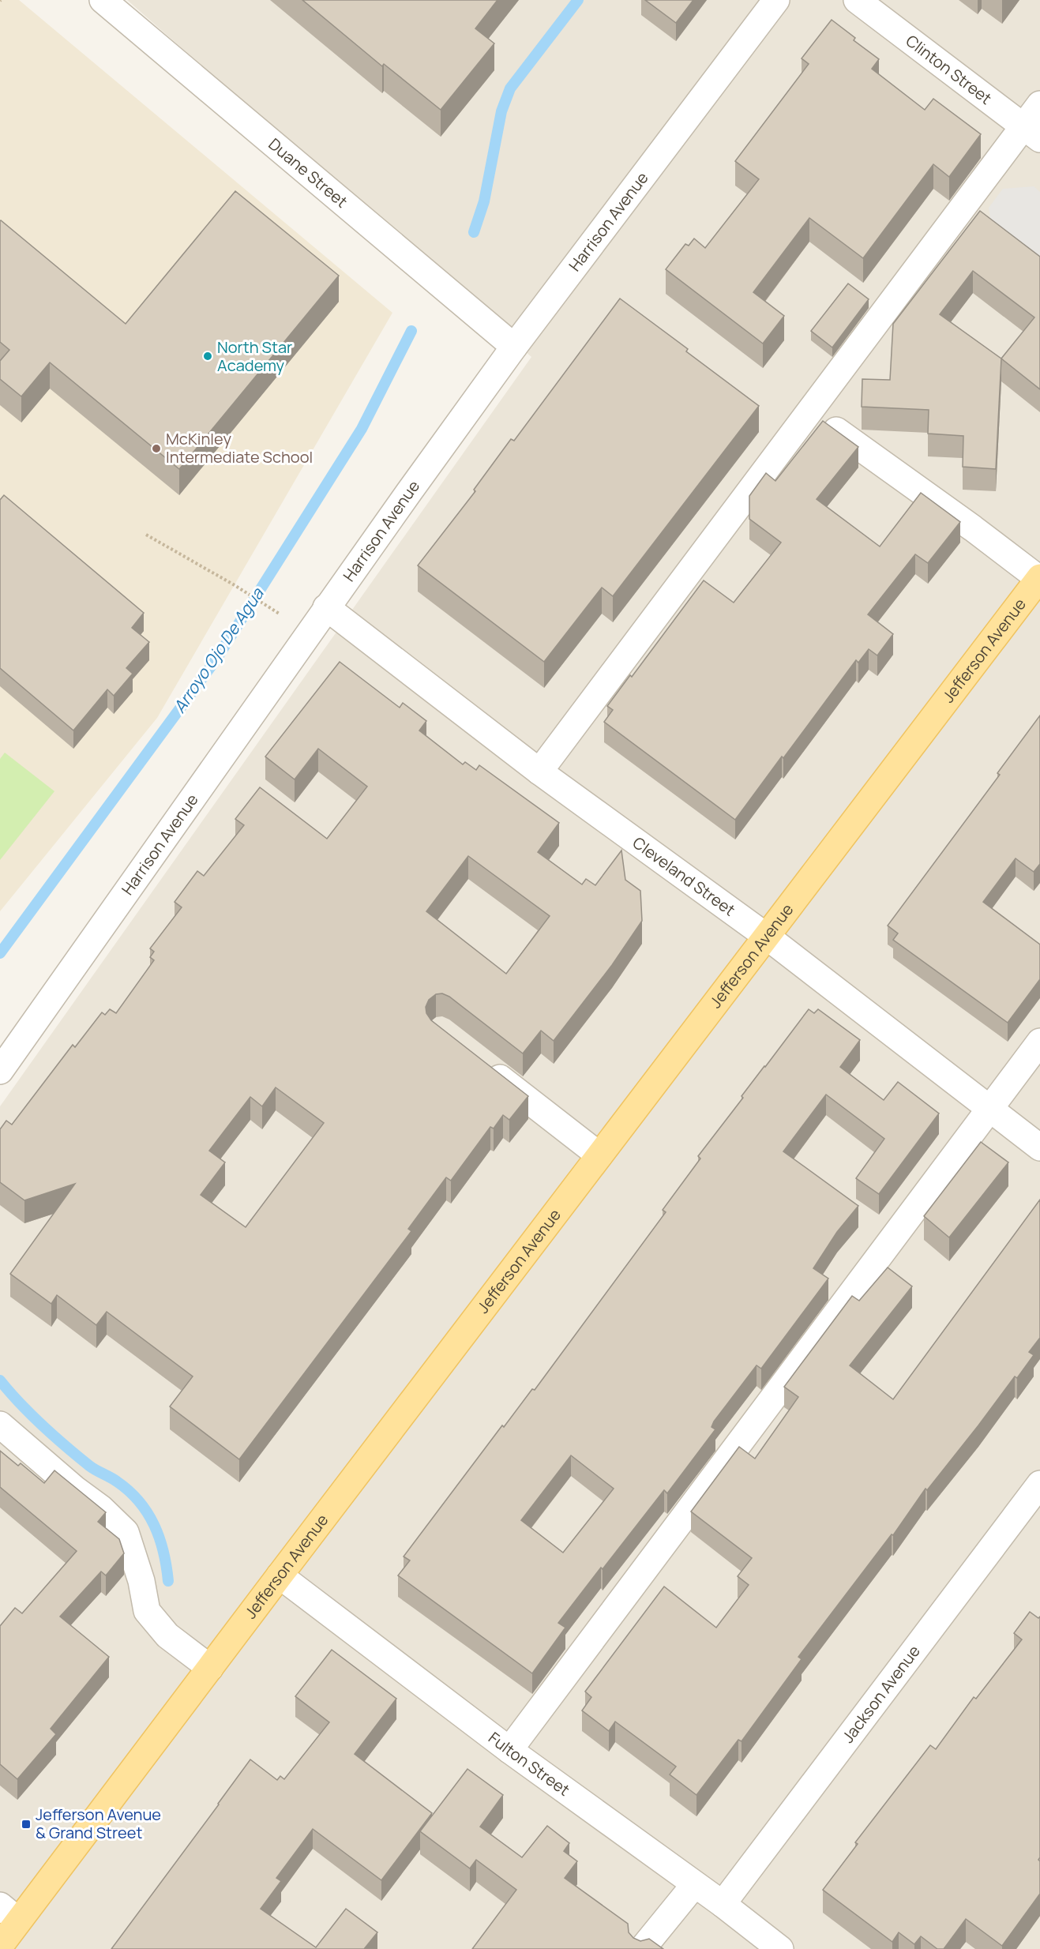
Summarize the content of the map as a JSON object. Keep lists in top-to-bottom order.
{
  "streets": {
    "main road": ["Jefferson Avenue"],
    "street": [
      "Clinton Street",
      "Duane Street",
      "Harrison Avenue",
      "Cleveland Street",
      "Jackson Avenue",
      "Fulton Street"
    ]
  },
  "crossings": [
    ["Duane Street", "Harrison Avenue"],
    ["Harrison Avenue", "Cleveland Street"],
    ["Jefferson Avenue", "Cleveland Street"],
    ["Jefferson Avenue", "Fulton Street"],
    ["Jackson Avenue", "Fulton Street"]
  ],
  "water": ["Arroyo Ojo De Agua"],
  "places": {
    "other": ["North Star Academy", "McKinley Intermediate School"],
    "transit": ["Jefferson Avenue & Grand Street"]
  }
}
